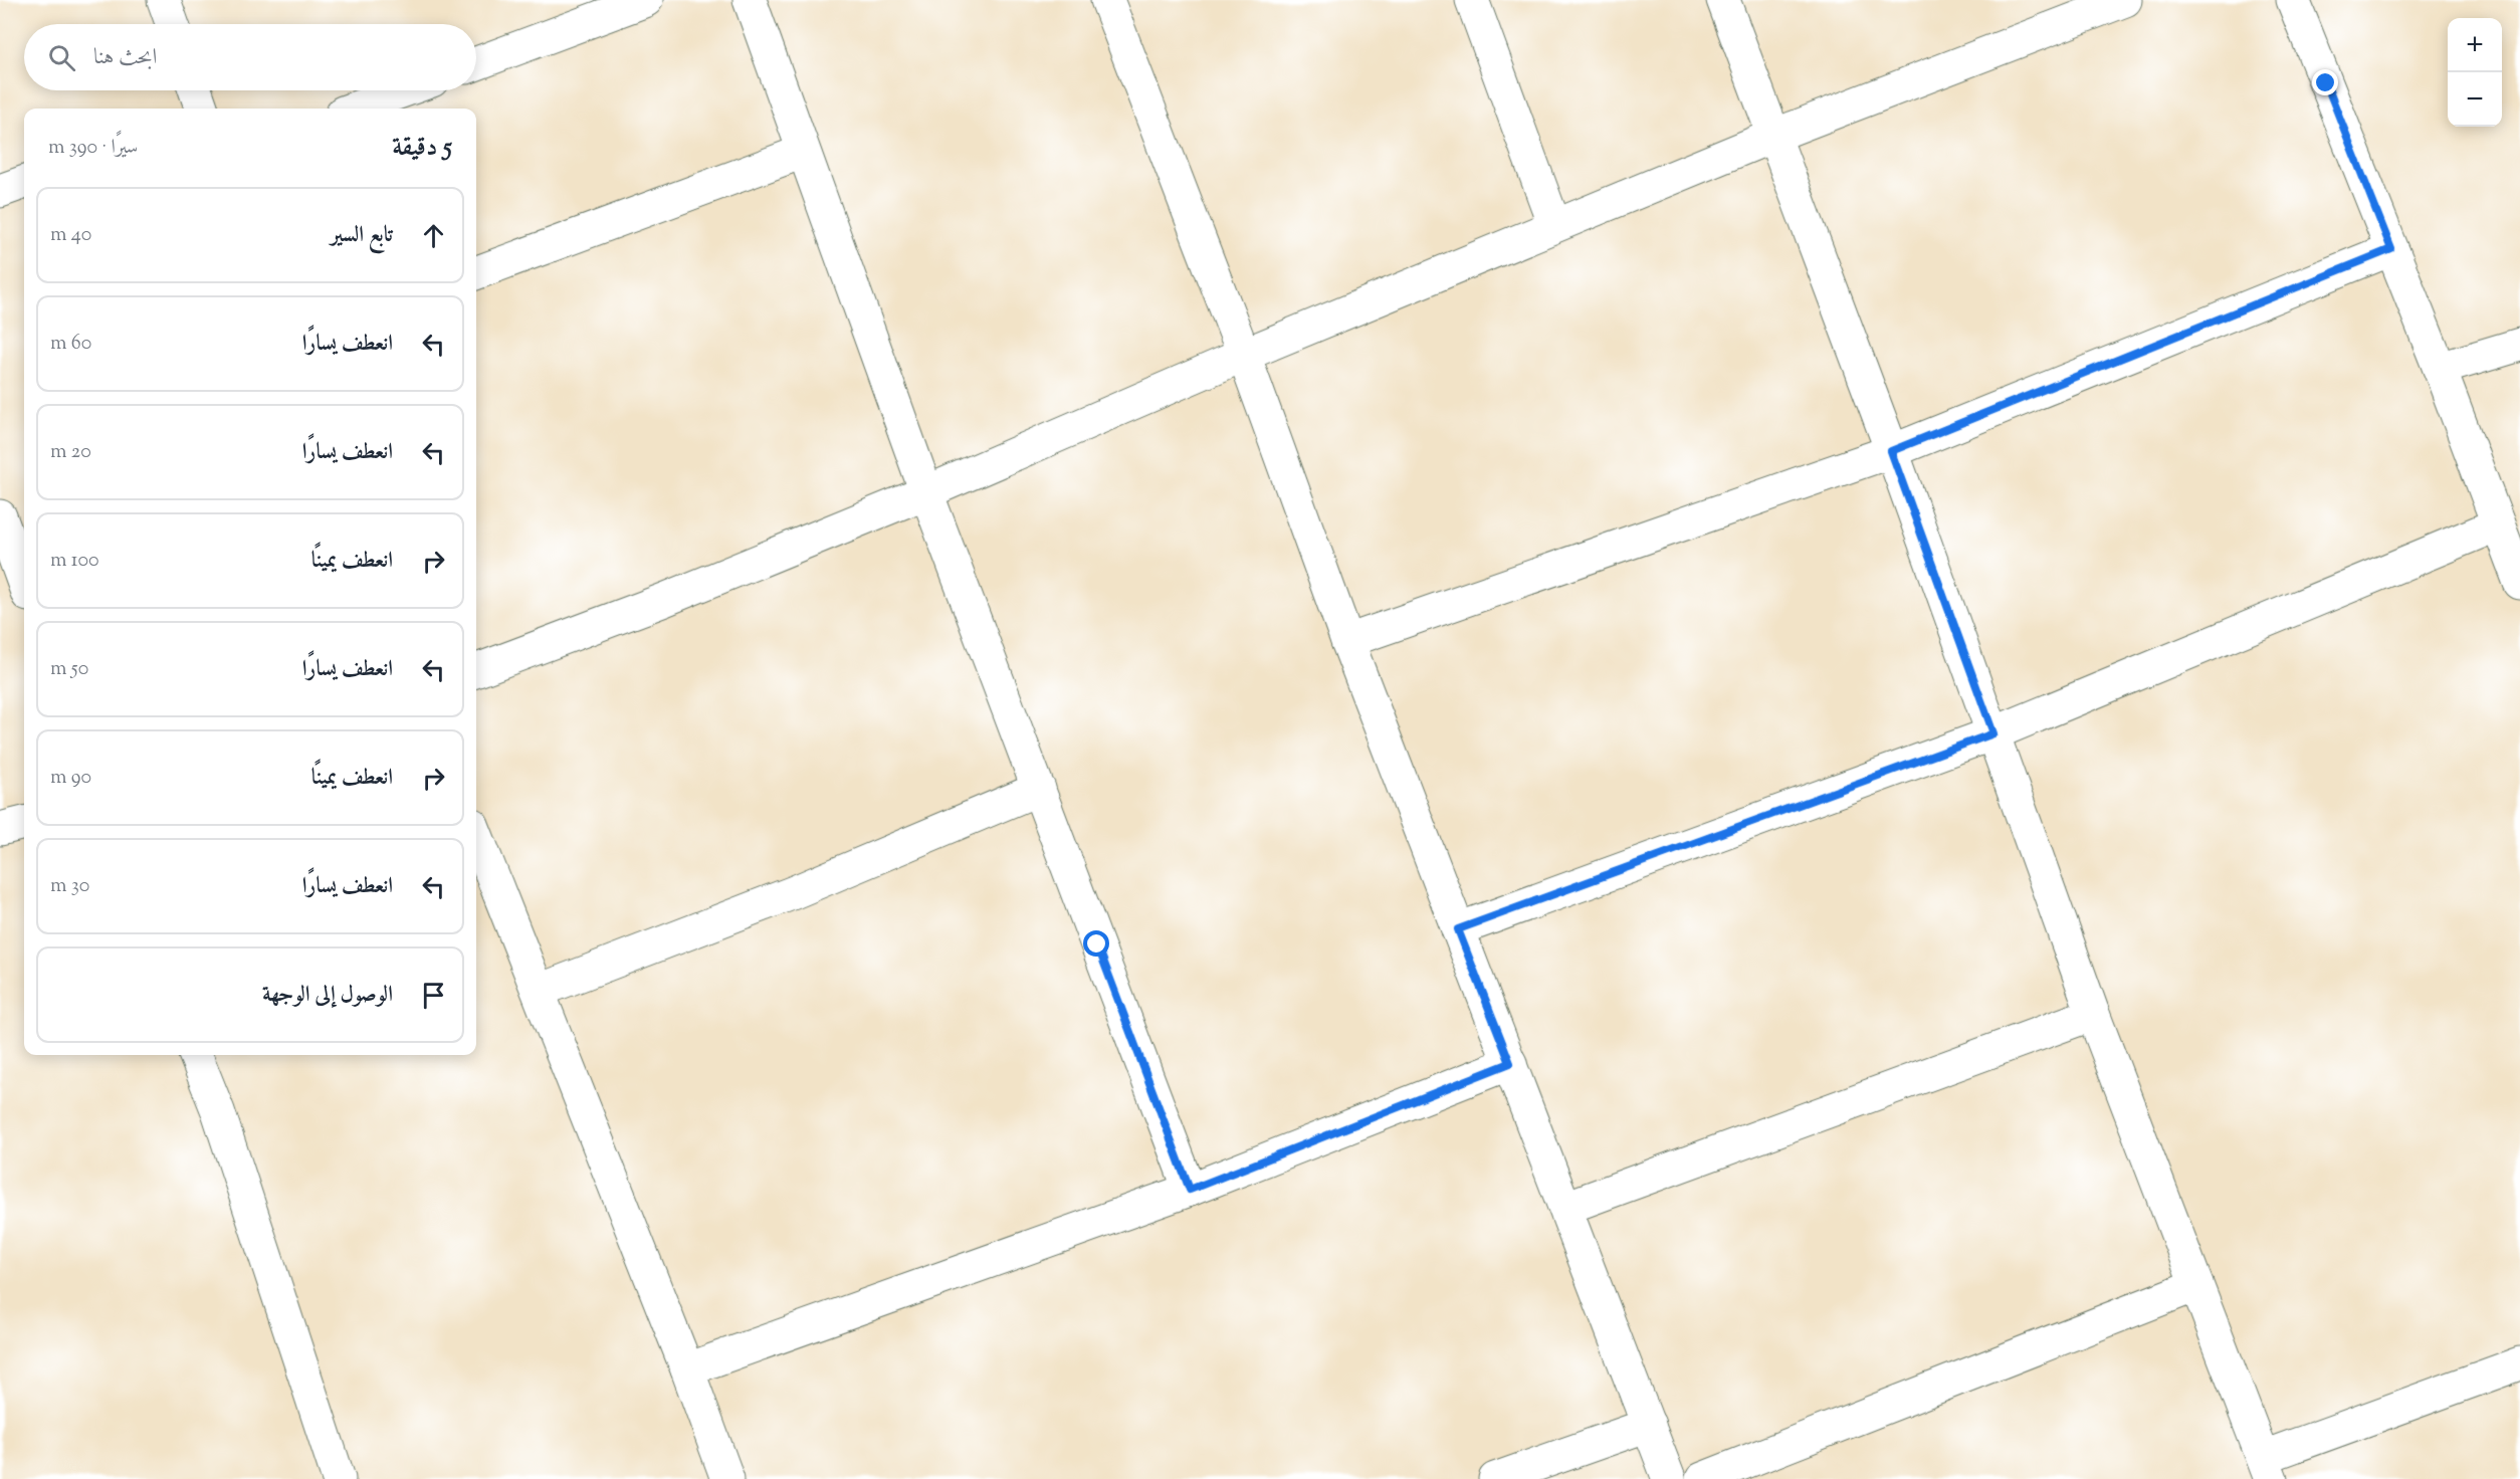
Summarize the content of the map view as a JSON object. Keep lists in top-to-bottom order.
{
  "page": {
    "map_buttons": ["+", "−"],
    "search": "ابحث هنا",
    "heading": ["5 دقيقة", "سيرًا · 390 m"],
    "list": [
      ["تابع السير", "40 m"],
      ["انعطف يسارًا", "60 m"],
      ["انعطف يسارًا", "20 m"],
      ["انعطف يمينًا", "100 m"],
      ["انعطف يسارًا", "50 m"],
      ["انعطف يمينًا", "90 m"],
      ["انعطف يسارًا", "30 m"],
      "الوصول إلى الوجهة"
    ]
  }
}
